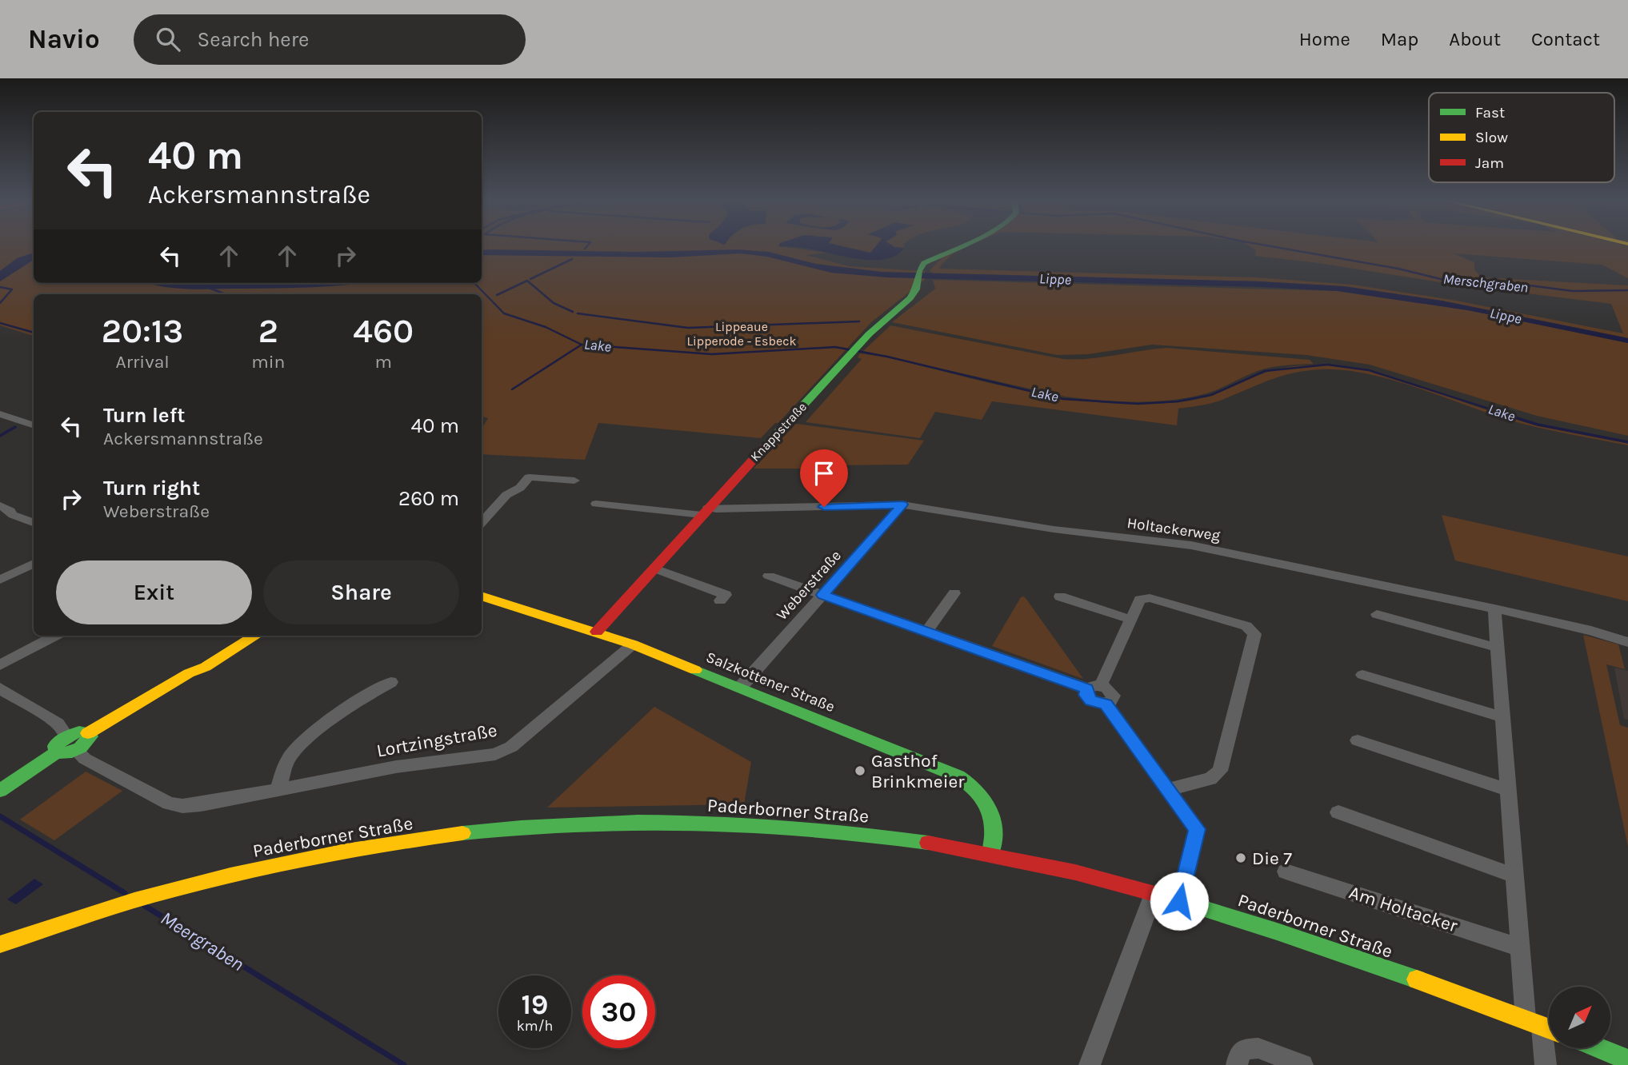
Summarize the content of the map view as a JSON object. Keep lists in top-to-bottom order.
{
  "streets": {
    "main road": ["Knappstraße", "Salzkottener Straße", "Paderborner Straße"],
    "street": [
      "Holtackerweg",
      "Weberstraße",
      "Lortzingstraße",
      "Am Holtacker"
    ]
  },
  "crossings": [
    ["Knappstraße", "Holtackerweg"],
    ["Knappstraße", "Salzkottener Straße"],
    ["Holtackerweg", "Weberstraße"],
    ["Weberstraße", "Salzkottener Straße"],
    ["Salzkottener Straße", "Lortzingstraße"],
    ["Salzkottener Straße", "Paderborner Straße"]
  ],
  "water": [
    "Lippe",
    "Merschgraben",
    "Lake",
    "Meergraben"
  ],
  "parks": ["Lippeaue Lipperode - Esbeck"],
  "places": ["Gasthof Brinkmeier", "Die 7"],
  "legend": ["Fast", "Slow", "Jam"],
  "north": "top right",
  "page": {
    "header": "Navio",
    "search": "Search here",
    "nav": [
      "Home",
      "Map",
      "About",
      "Contact"
    ],
    "turn": ["40 m", "Ackersmannstraße"],
    "eta": [
      "20:13",
      "Arrival",
      "2",
      "min",
      "460",
      "m"
    ],
    "list": [
      {
        "name": "Turn left",
        "note": "Ackersmannstraße",
        "value": "40 m"
      },
      {
        "name": "Turn right",
        "note": "Weberstraße",
        "value": "260 m"
      }
    ],
    "buttons": ["Exit", "Share"],
    "speed": "19 km/h",
    "limit": "30"
  }
}
